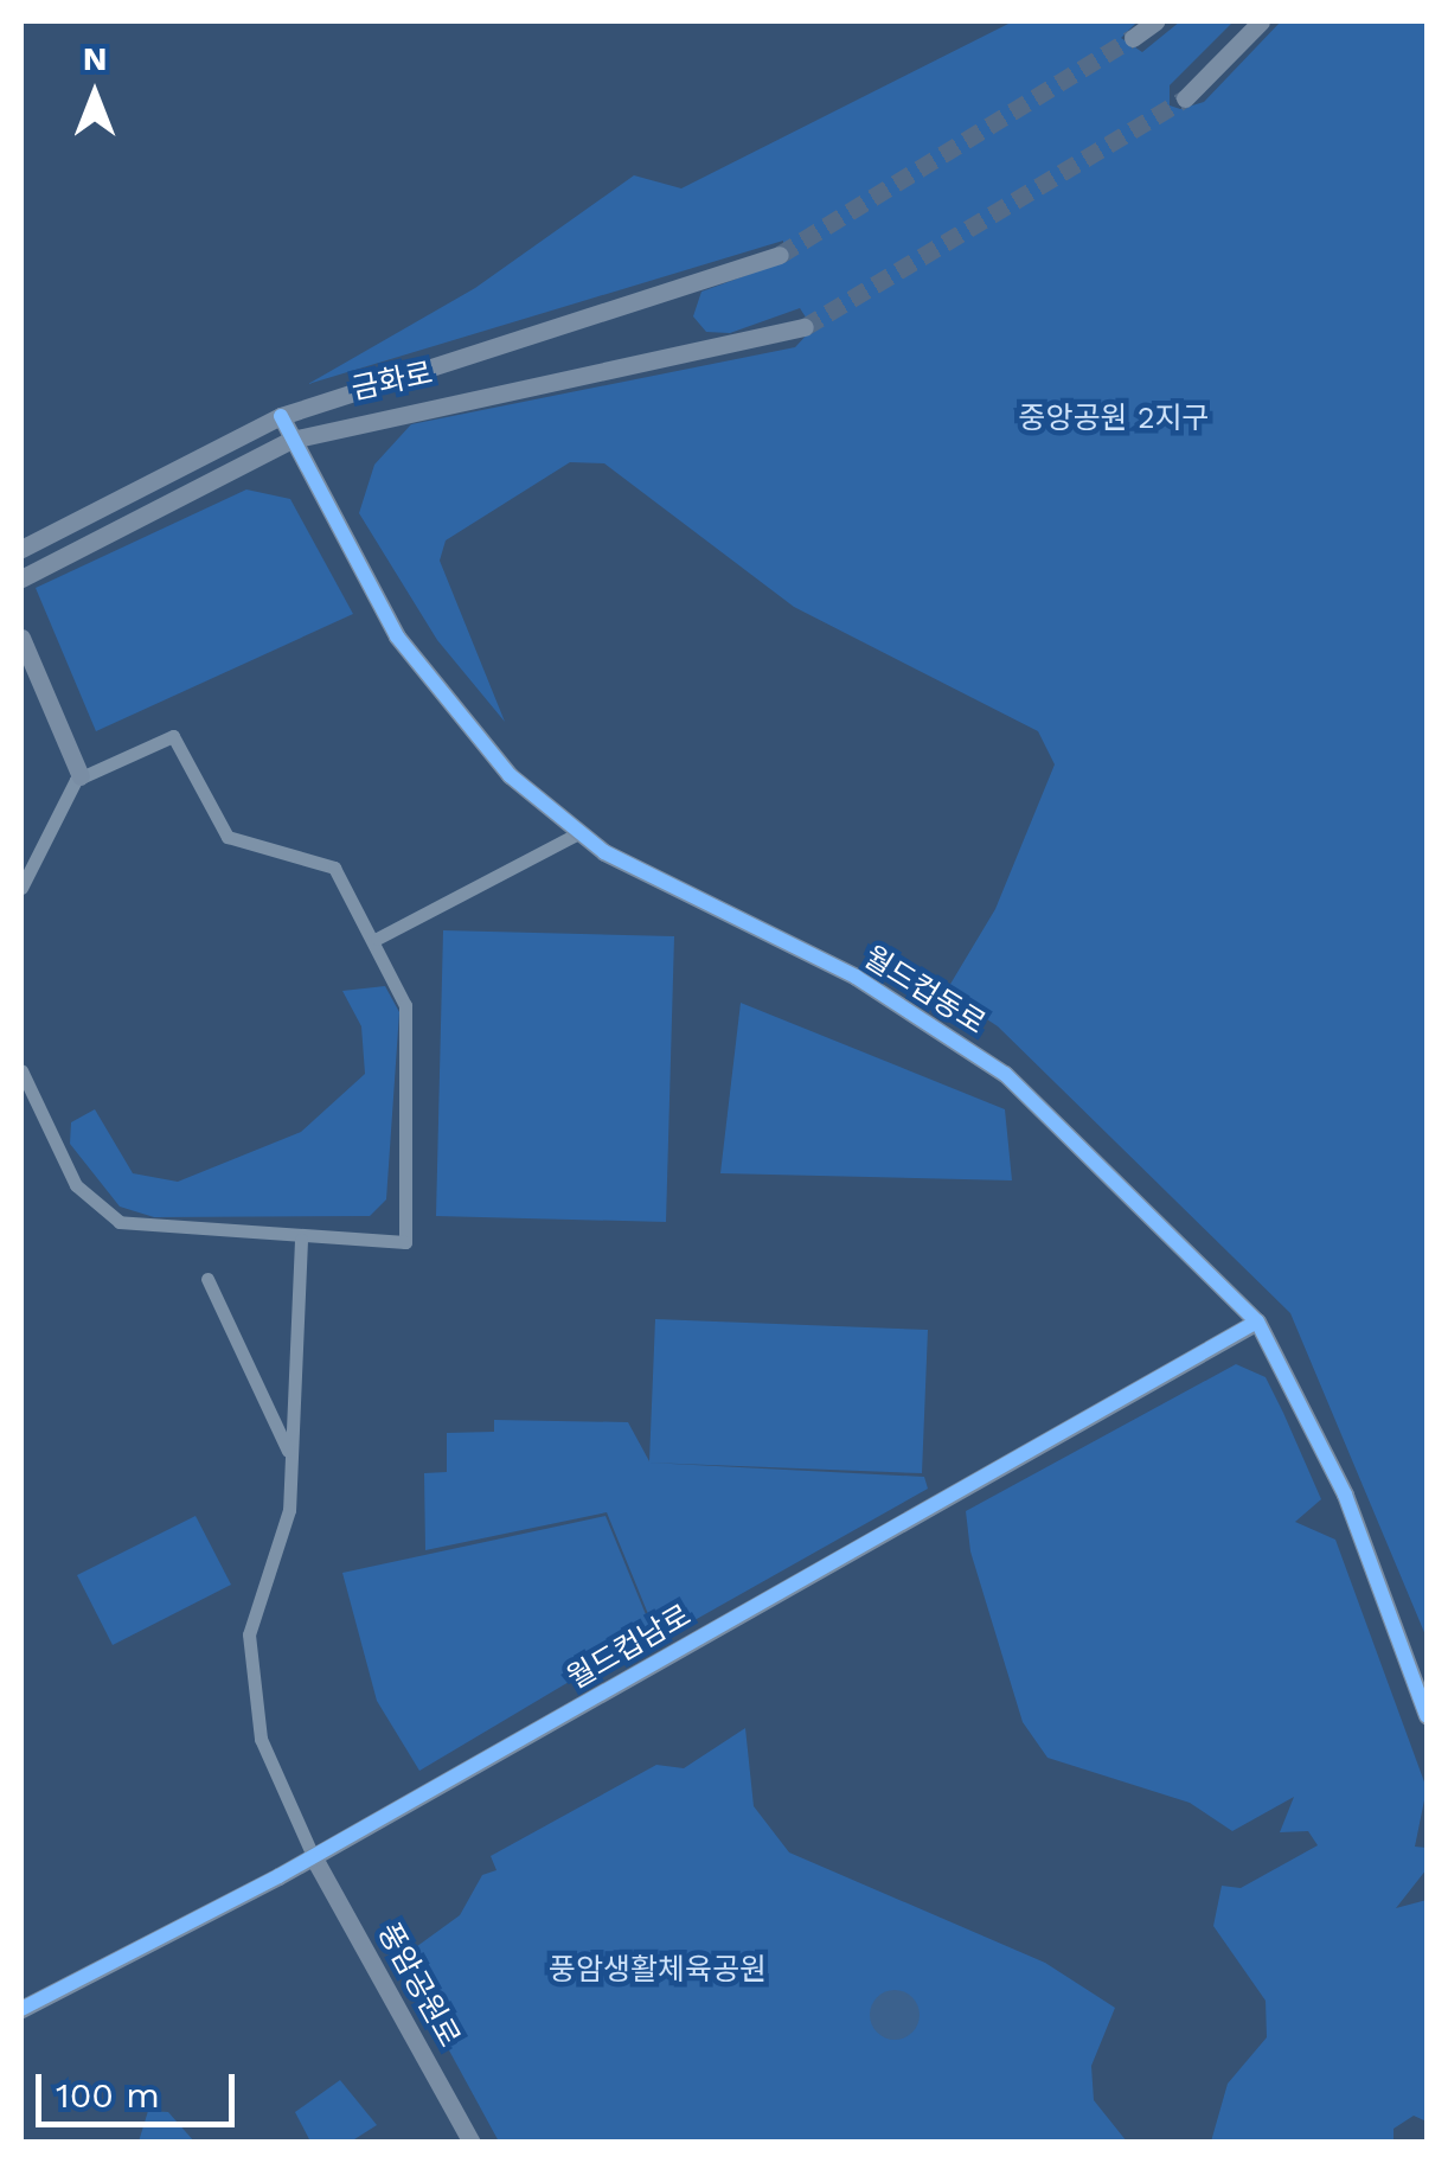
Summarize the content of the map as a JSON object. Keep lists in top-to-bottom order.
{
  "streets": {
    "street": [
      "금화로",
      "월드컵동로",
      "월드컵남로",
      "풍암공원로"
    ]
  },
  "crossings": [
    ["금화로", "월드컵동로"],
    ["월드컵동로", "월드컵남로"],
    ["월드컵남로", "풍암공원로"]
  ],
  "parks": ["중앙공원 2지구", "풍암생활체육공원"],
  "scale_bar": "100 m",
  "north": "top"
}
